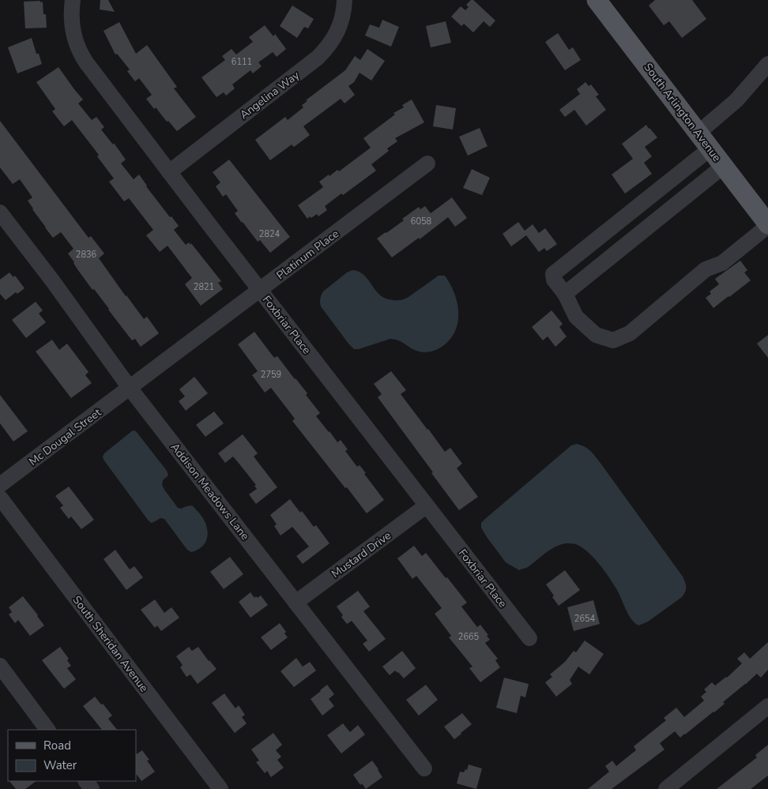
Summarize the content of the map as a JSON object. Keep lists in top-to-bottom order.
{
  "streets": {
    "main road": ["South Arlington Avenue"],
    "street": [
      "Angelina Way",
      "Platinum Place",
      "Foxbriar Place",
      "Mc Dougal Street",
      "Addison Meadows Lane",
      "Mustard Drive",
      "South Sheridan Avenue"
    ]
  },
  "crossings": [
    ["Angelina Way", "Foxbriar Place"],
    ["Platinum Place", "Foxbriar Place"],
    ["Platinum Place", "Mc Dougal Street"],
    ["Platinum Place", "Addison Meadows Lane"],
    ["Foxbriar Place", "Mustard Drive"],
    ["Mc Dougal Street", "Addison Meadows Lane"],
    ["Addison Meadows Lane", "Mustard Drive"]
  ],
  "house_numbers": [
    "6111",
    "6058",
    "2824",
    "2836",
    "2821",
    "2759",
    "2654",
    "2665"
  ],
  "legend": ["Road", "Water"]
}
